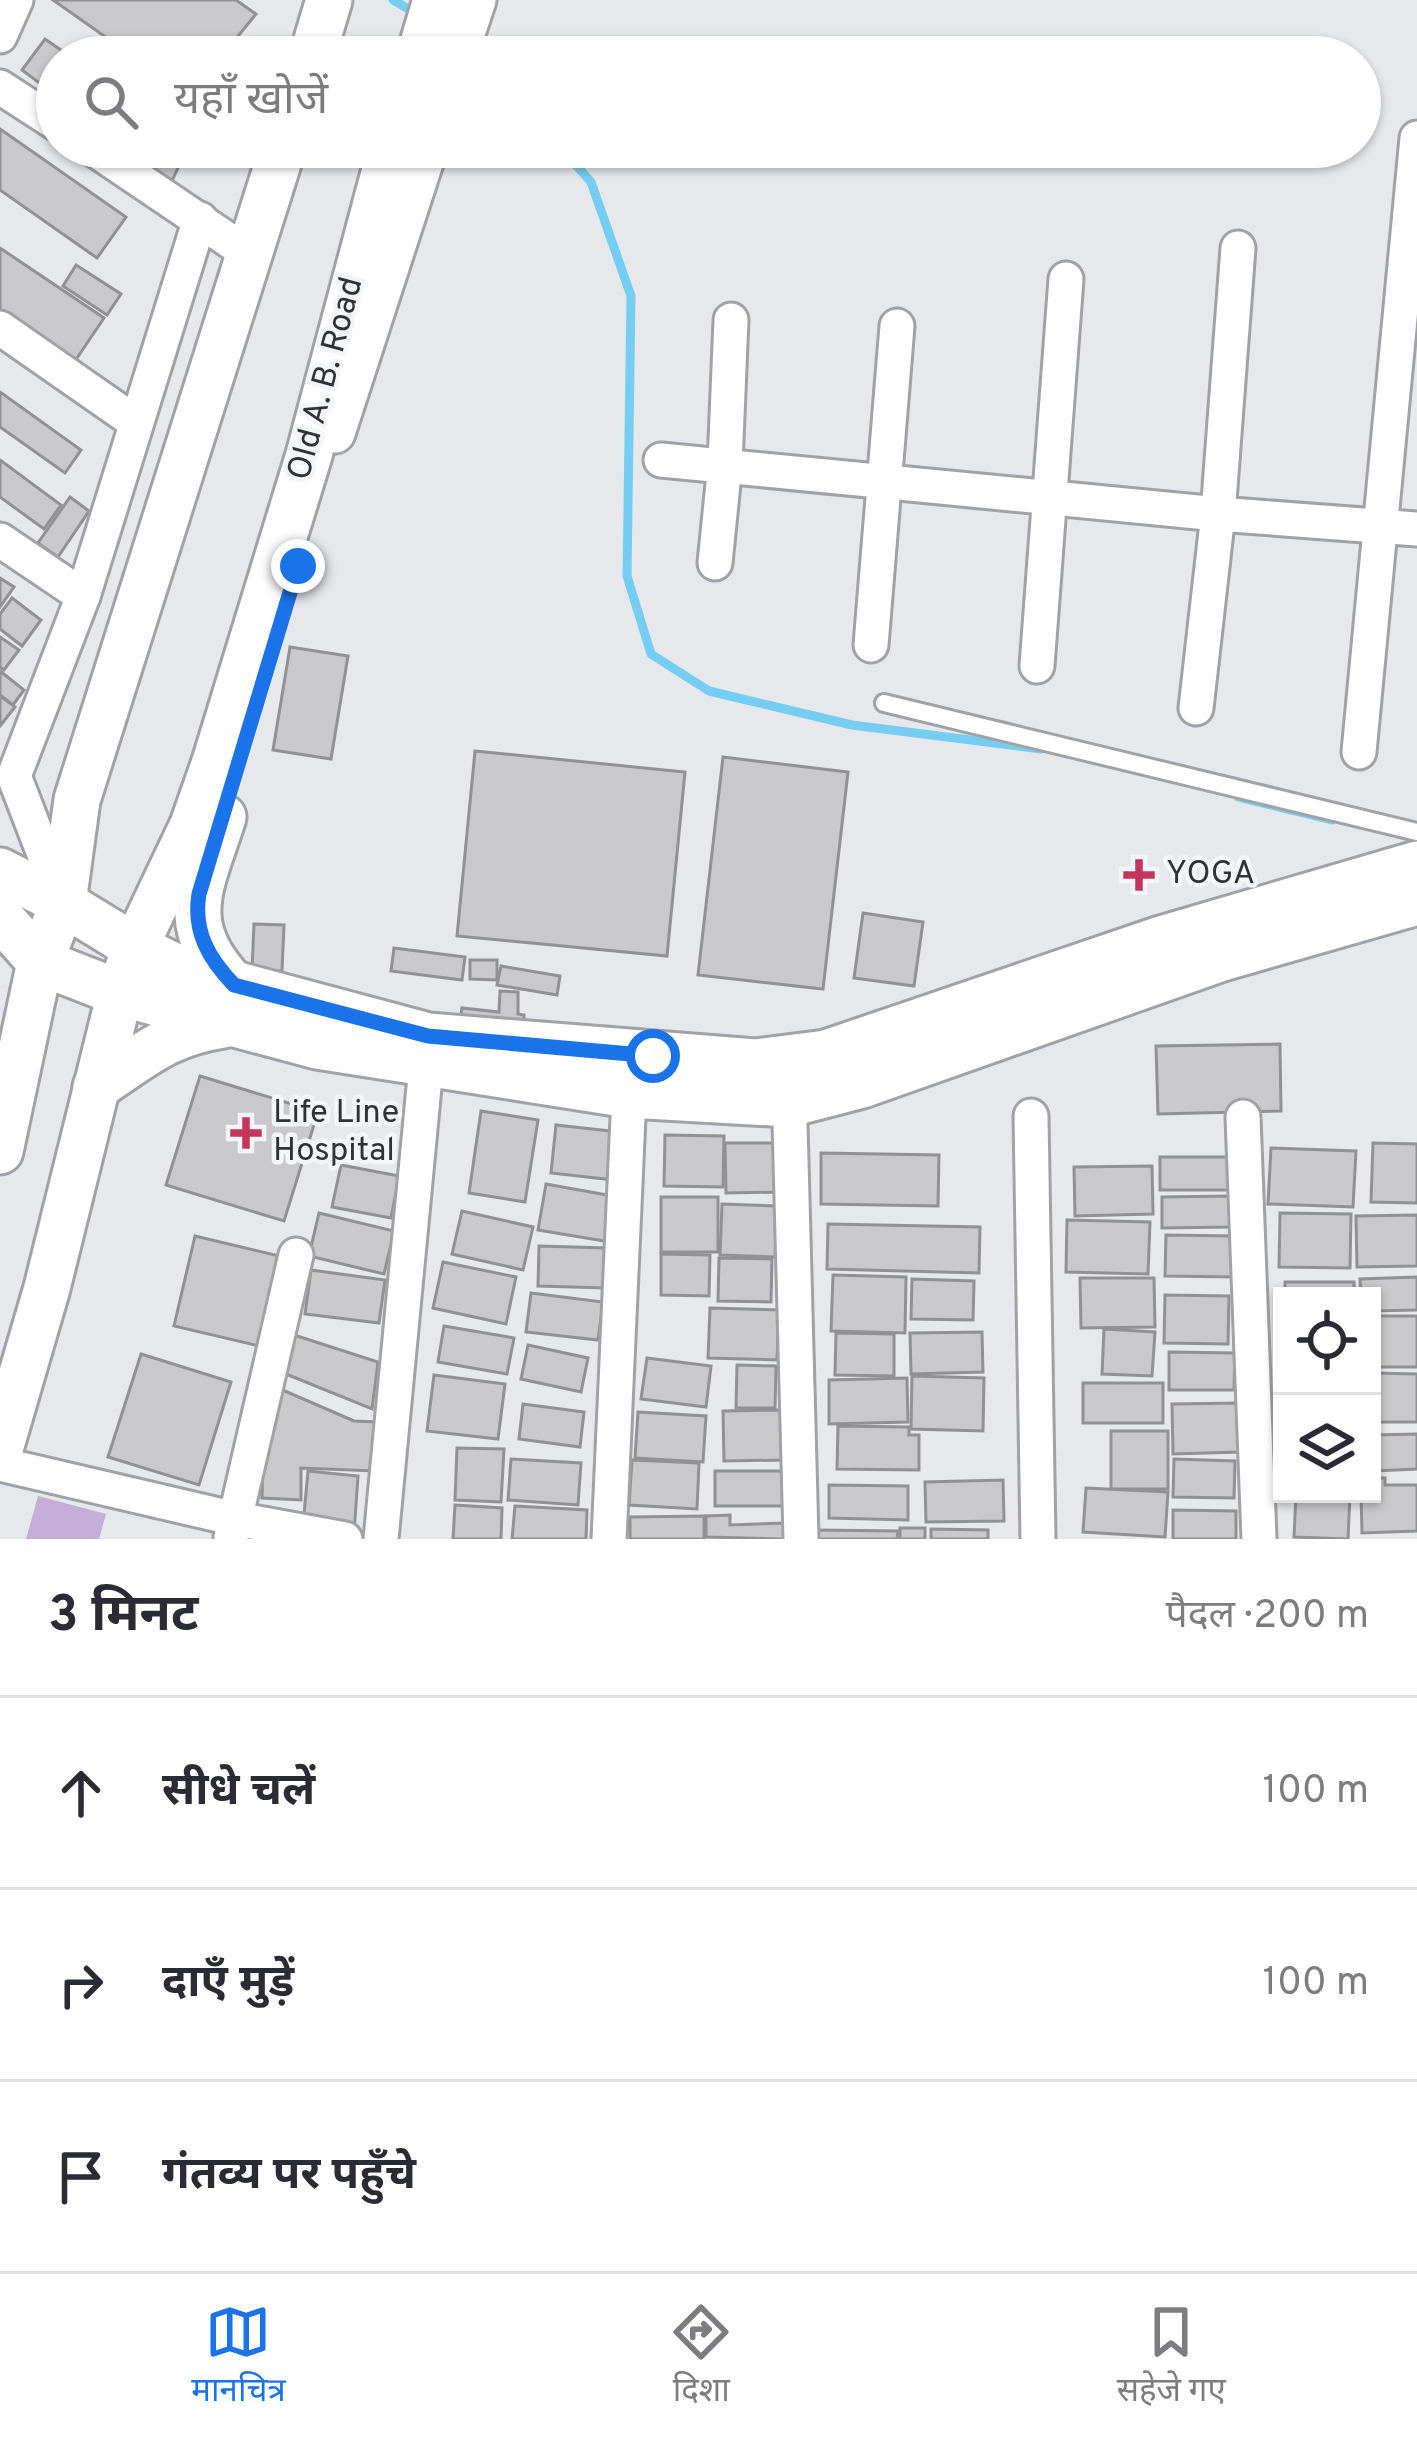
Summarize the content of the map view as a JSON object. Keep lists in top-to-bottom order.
{
  "streets": {
    "main road": ["Old A. B. Road"]
  },
  "places": {
    "health": ["YOGA", "Life Line Hospital"]
  },
  "page": {
    "search": "यहाँ खोजें",
    "heading": ["3 मिनट", "पैदल · 200 m"],
    "list": [
      ["सीधे चलें", "100 m"],
      ["दाएँ मुड़ें", "100 m"],
      "गंतव्य पर पहुँचे"
    ],
    "nav": ["मानचित्र", "दिशा", "सहेजे गए"]
  }
}
